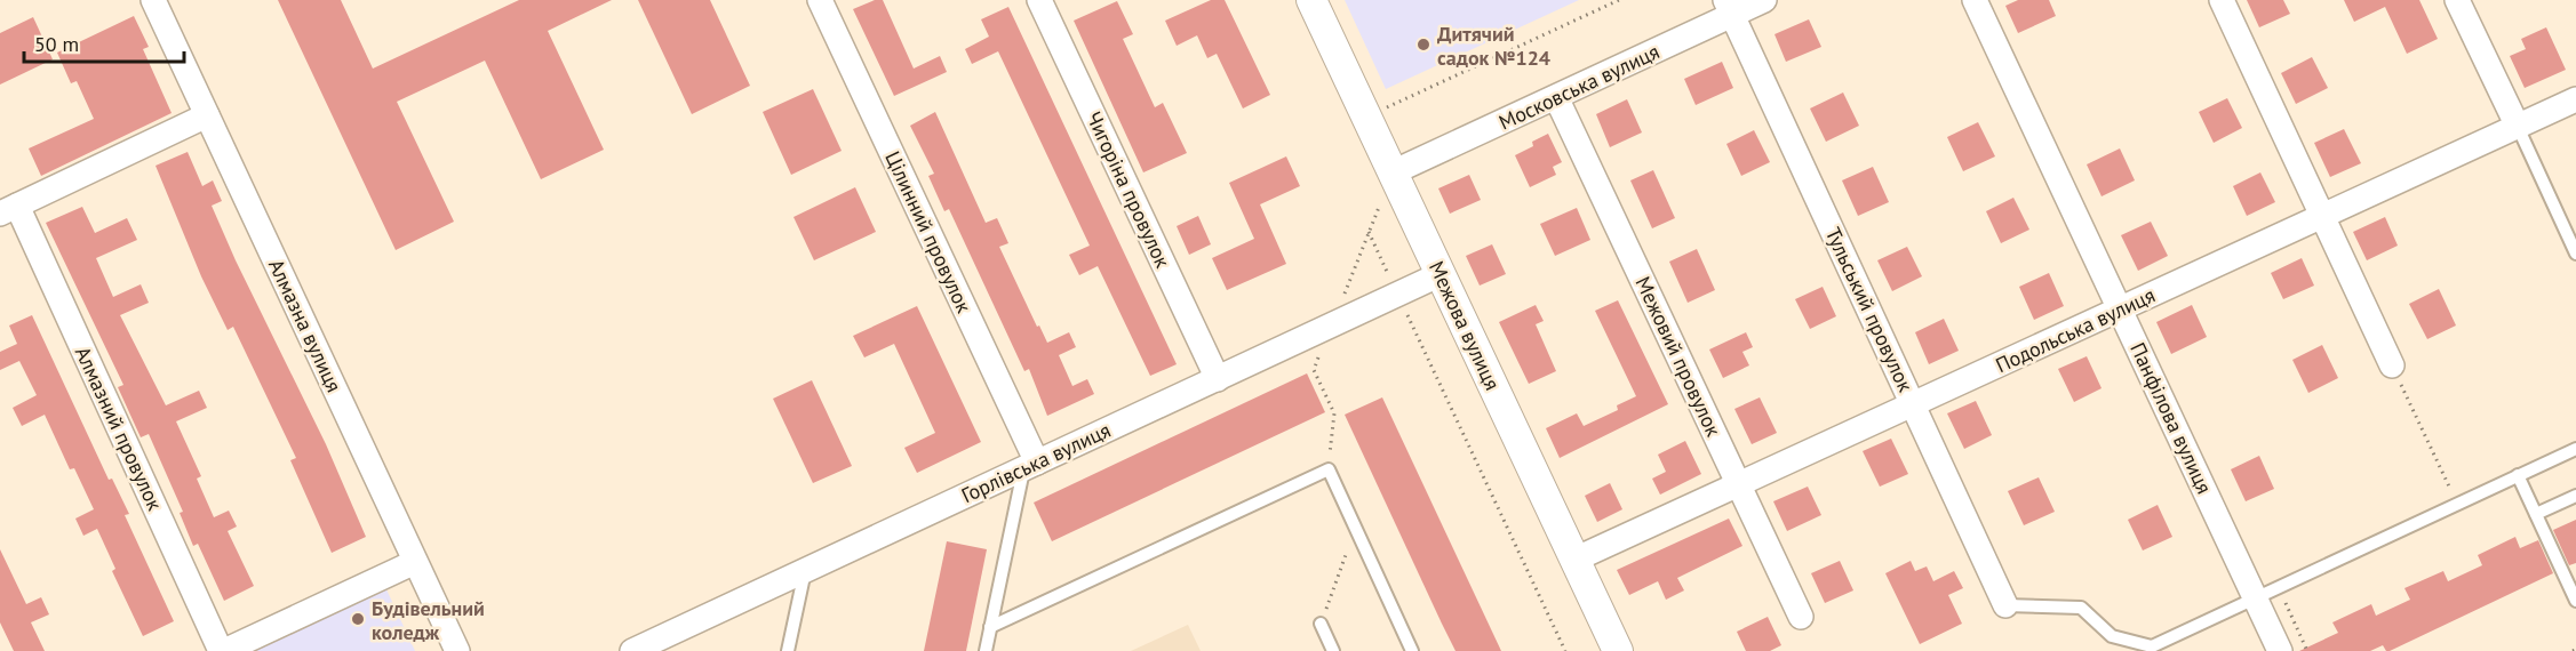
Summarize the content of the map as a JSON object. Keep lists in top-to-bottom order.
{
  "streets": {
    "street": [
      "Московська вулиця",
      "Чигоріна провулок",
      "Цілинний провулок",
      "Тульський провулок",
      "Алмазна вулиця",
      "Межова вулиця",
      "Подольська вулиця",
      "Межовий провулок",
      "Панфілова вулиця",
      "Алмазний провулок",
      "Горлівська вулиця"
    ]
  },
  "crossings": [
    ["Московська вулиця", "Тульський провулок"],
    ["Московська вулиця", "Межова вулиця"],
    ["Московська вулиця", "Межовий провулок"],
    ["Чигоріна провулок", "Горлівська вулиця"],
    ["Цілинний провулок", "Горлівська вулиця"],
    ["Тульський провулок", "Подольська вулиця"],
    ["Межова вулиця", "Подольська вулиця"],
    ["Межова вулиця", "Горлівська вулиця"],
    ["Подольська вулиця", "Межовий провулок"],
    ["Подольська вулиця", "Панфілова вулиця"]
  ],
  "places": ["Дитячий садок №124", "Будівельний коледж"],
  "scale_bar": "50 m"
}
